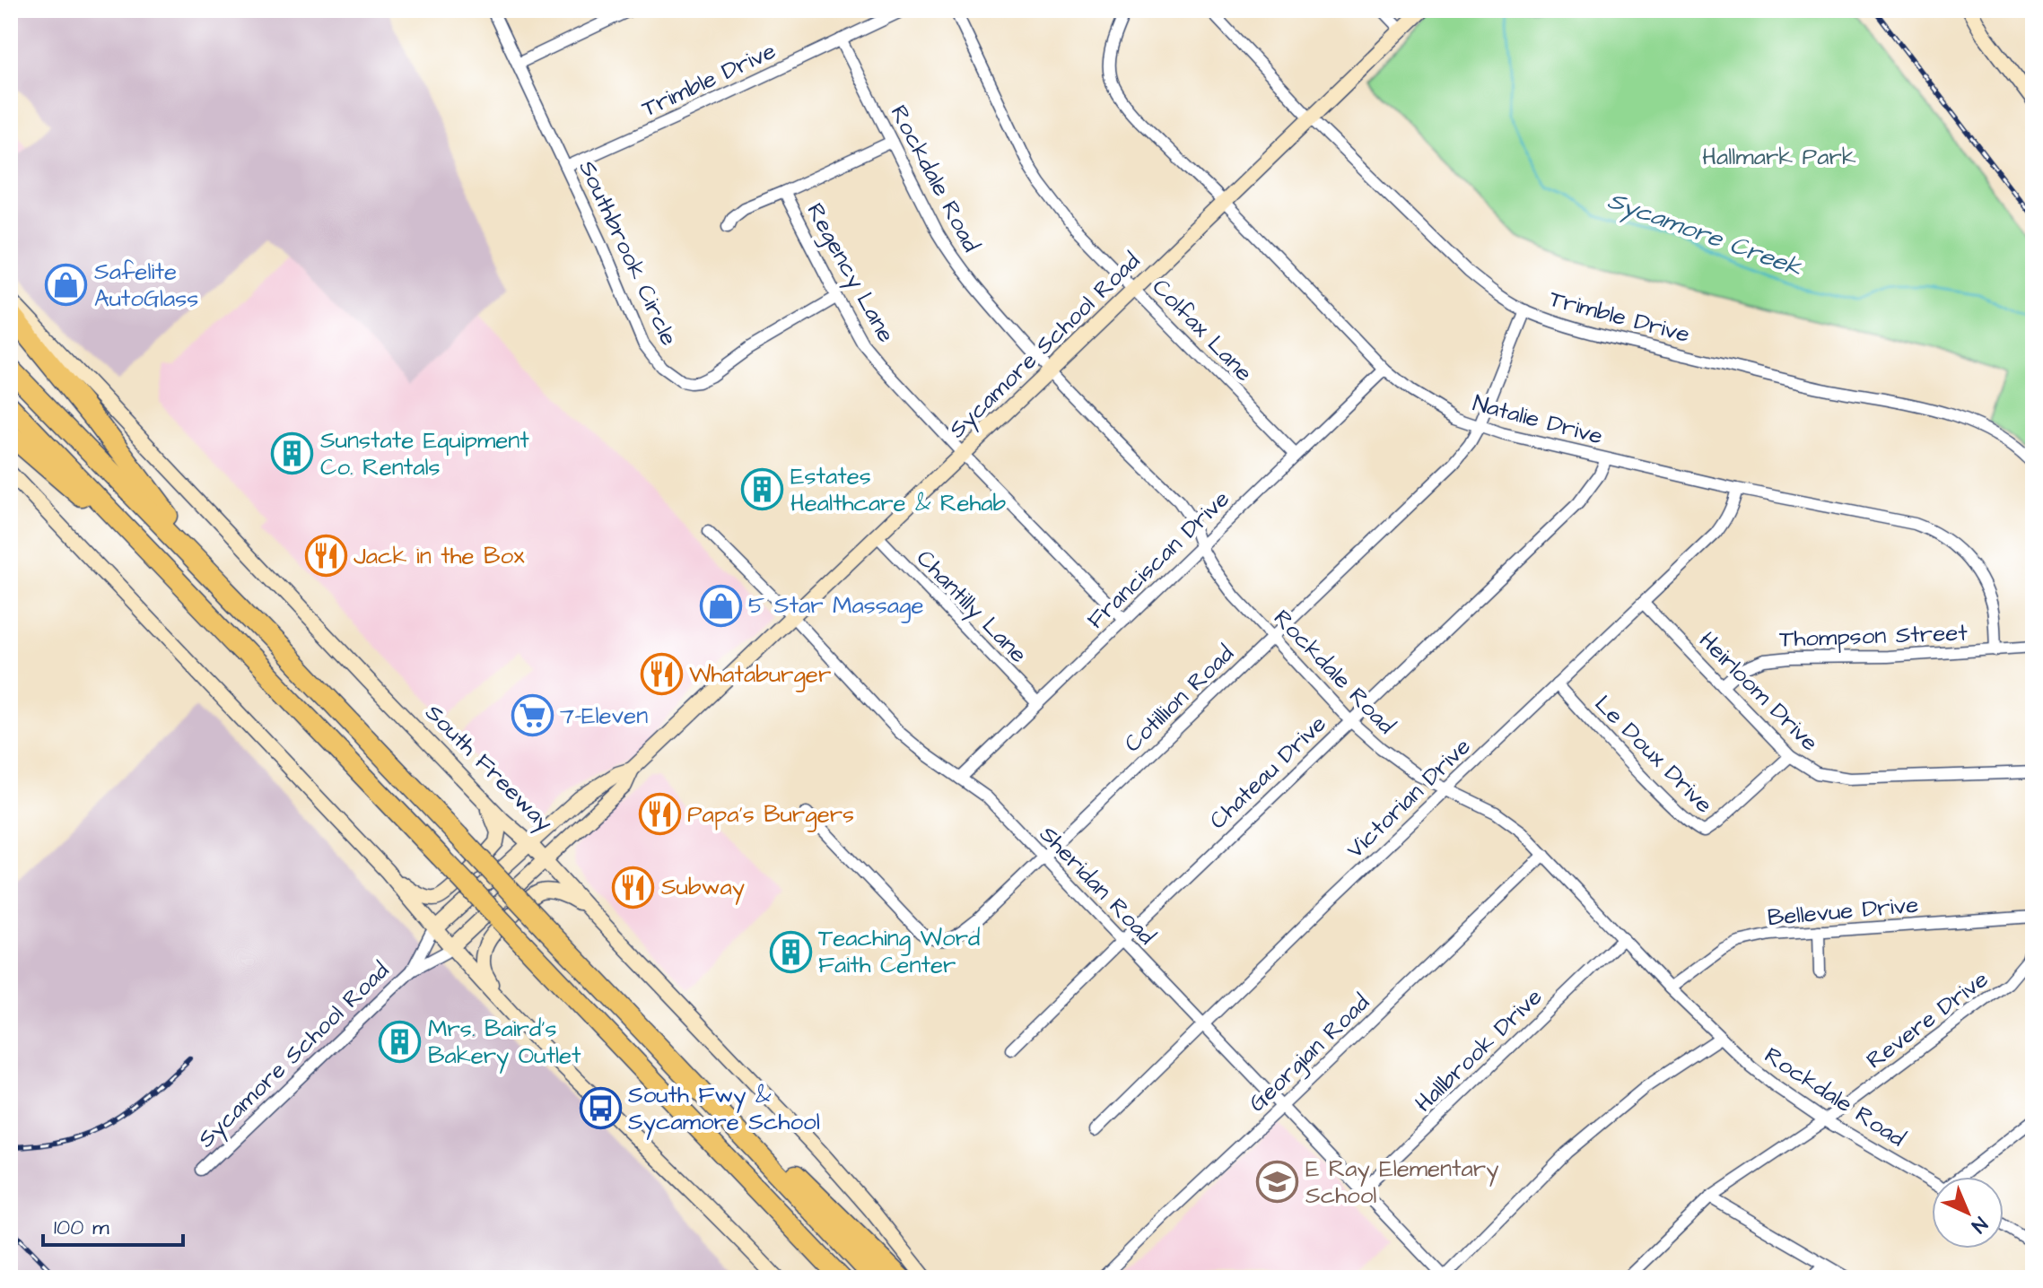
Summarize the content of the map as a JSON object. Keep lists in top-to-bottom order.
{
  "streets": {
    "main road": ["Sycamore School Road", "South Freeway"],
    "street": [
      "Trimble Drive",
      "Rockdale Road",
      "Southbrook Circle",
      "Regency Lane",
      "Colfax Lane",
      "Natalie Drive",
      "Franciscan Drive",
      "Chantilly Lane",
      "Thompson Street",
      "Heirloom Drive",
      "Cotillion Road",
      "Le Doux Drive",
      "Chateau Drive",
      "Victorian Drive",
      "Sheridan Road",
      "Bellevue Drive",
      "Revere Drive",
      "Hallbrook Drive",
      "Georgian Road"
    ]
  },
  "crossings": [
    ["Trimble Drive", "Rockdale Road"],
    ["Trimble Drive", "Southbrook Circle"],
    ["Trimble Drive", "Sycamore School Road"],
    ["Trimble Drive", "Cotillion Road"],
    ["Rockdale Road", "Sycamore School Road"],
    ["Rockdale Road", "Franciscan Drive"],
    ["Rockdale Road", "Cotillion Road"],
    ["Rockdale Road", "Chateau Drive"],
    ["Rockdale Road", "Victorian Drive"],
    ["Rockdale Road", "Bellevue Drive"],
    ["Rockdale Road", "Revere Drive"],
    ["Rockdale Road", "Hallbrook Drive"],
    ["Rockdale Road", "Georgian Road"],
    ["Southbrook Circle", "Regency Lane"],
    ["Regency Lane", "Sycamore School Road"],
    ["Regency Lane", "Franciscan Drive"],
    ["Colfax Lane", "Sycamore School Road"],
    ["Colfax Lane", "Franciscan Drive"],
    ["Sycamore School Road", "Natalie Drive"],
    ["Sycamore School Road", "Chantilly Lane"],
    ["Sycamore School Road", "South Freeway"],
    ["Sycamore School Road", "Sheridan Road"],
    ["Natalie Drive", "Franciscan Drive"],
    ["Natalie Drive", "Thompson Street"],
    ["Natalie Drive", "Cotillion Road"],
    ["Natalie Drive", "Chateau Drive"],
    ["Natalie Drive", "Victorian Drive"],
    ["Franciscan Drive", "Chantilly Lane"],
    ["Franciscan Drive", "Sheridan Road"],
    ["Thompson Street", "Heirloom Drive"],
    ["Heirloom Drive", "Le Doux Drive"],
    ["Heirloom Drive", "Victorian Drive"],
    ["Cotillion Road", "Sheridan Road"],
    ["Le Doux Drive", "Victorian Drive"],
    ["Chateau Drive", "Sheridan Road"],
    ["Victorian Drive", "Sheridan Road"],
    ["Sheridan Road", "Hallbrook Drive"],
    ["Sheridan Road", "Georgian Road"]
  ],
  "water": ["Sycamore Creek"],
  "parks": ["Hallmark Park"],
  "places": {
    "shop": ["Safelite AutoGlass", "5 Star Massage"],
    "building": [
      "Sunstate Equipment Co. Rentals",
      "Estates Healthcare & Rehab",
      "Teaching Word Faith Center",
      "Mrs. Baird’s Bakery Outlet"
    ],
    "restaurant": [
      "Jack in the Box",
      "Whataburger",
      "Papa's Burgers",
      "Subway"
    ],
    "supermarket": ["7-Eleven"],
    "bus stop": ["South Fwy & Sycamore School"],
    "school or university": ["E Ray Elementary School"]
  },
  "scale_bar": "100 m",
  "north": "bottom right"
}
